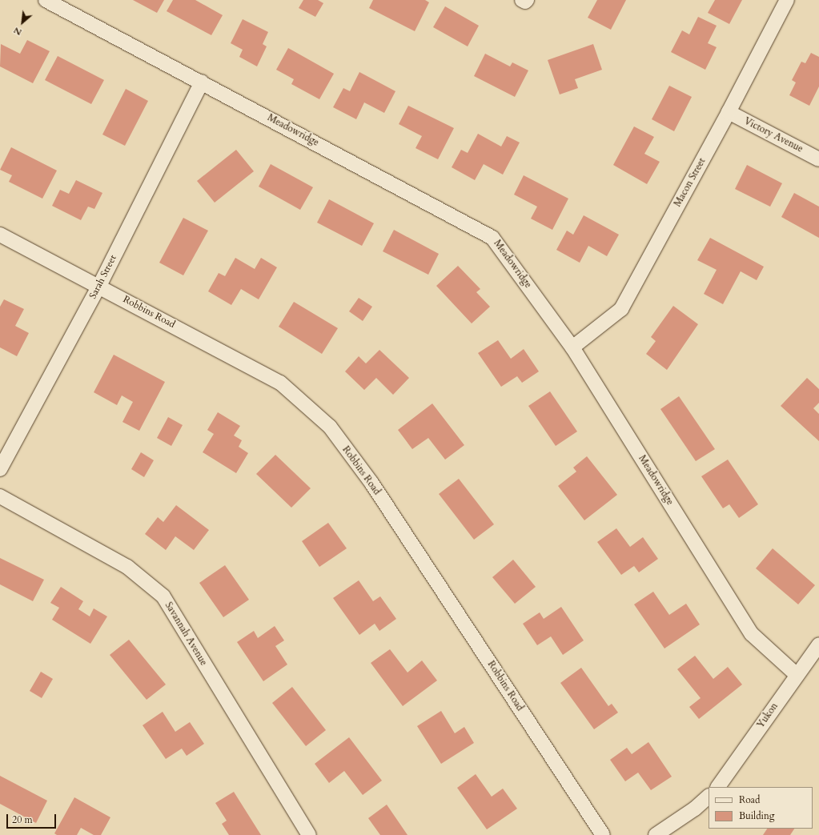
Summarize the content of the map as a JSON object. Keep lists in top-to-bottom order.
{
  "streets": {
    "street": [
      "Meadowridge",
      "Victory Avenue",
      "Macon Street",
      "Sarah Street",
      "Robbins Road",
      "Savannah Avenue",
      "Yukon"
    ]
  },
  "crossings": [
    ["Meadowridge", "Macon Street"],
    ["Meadowridge", "Sarah Street"],
    ["Meadowridge", "Yukon"],
    ["Victory Avenue", "Macon Street"],
    ["Sarah Street", "Robbins Road"]
  ],
  "legend": ["Road", "Building"],
  "scale_bar": "20 m",
  "north": "bottom left"
}
